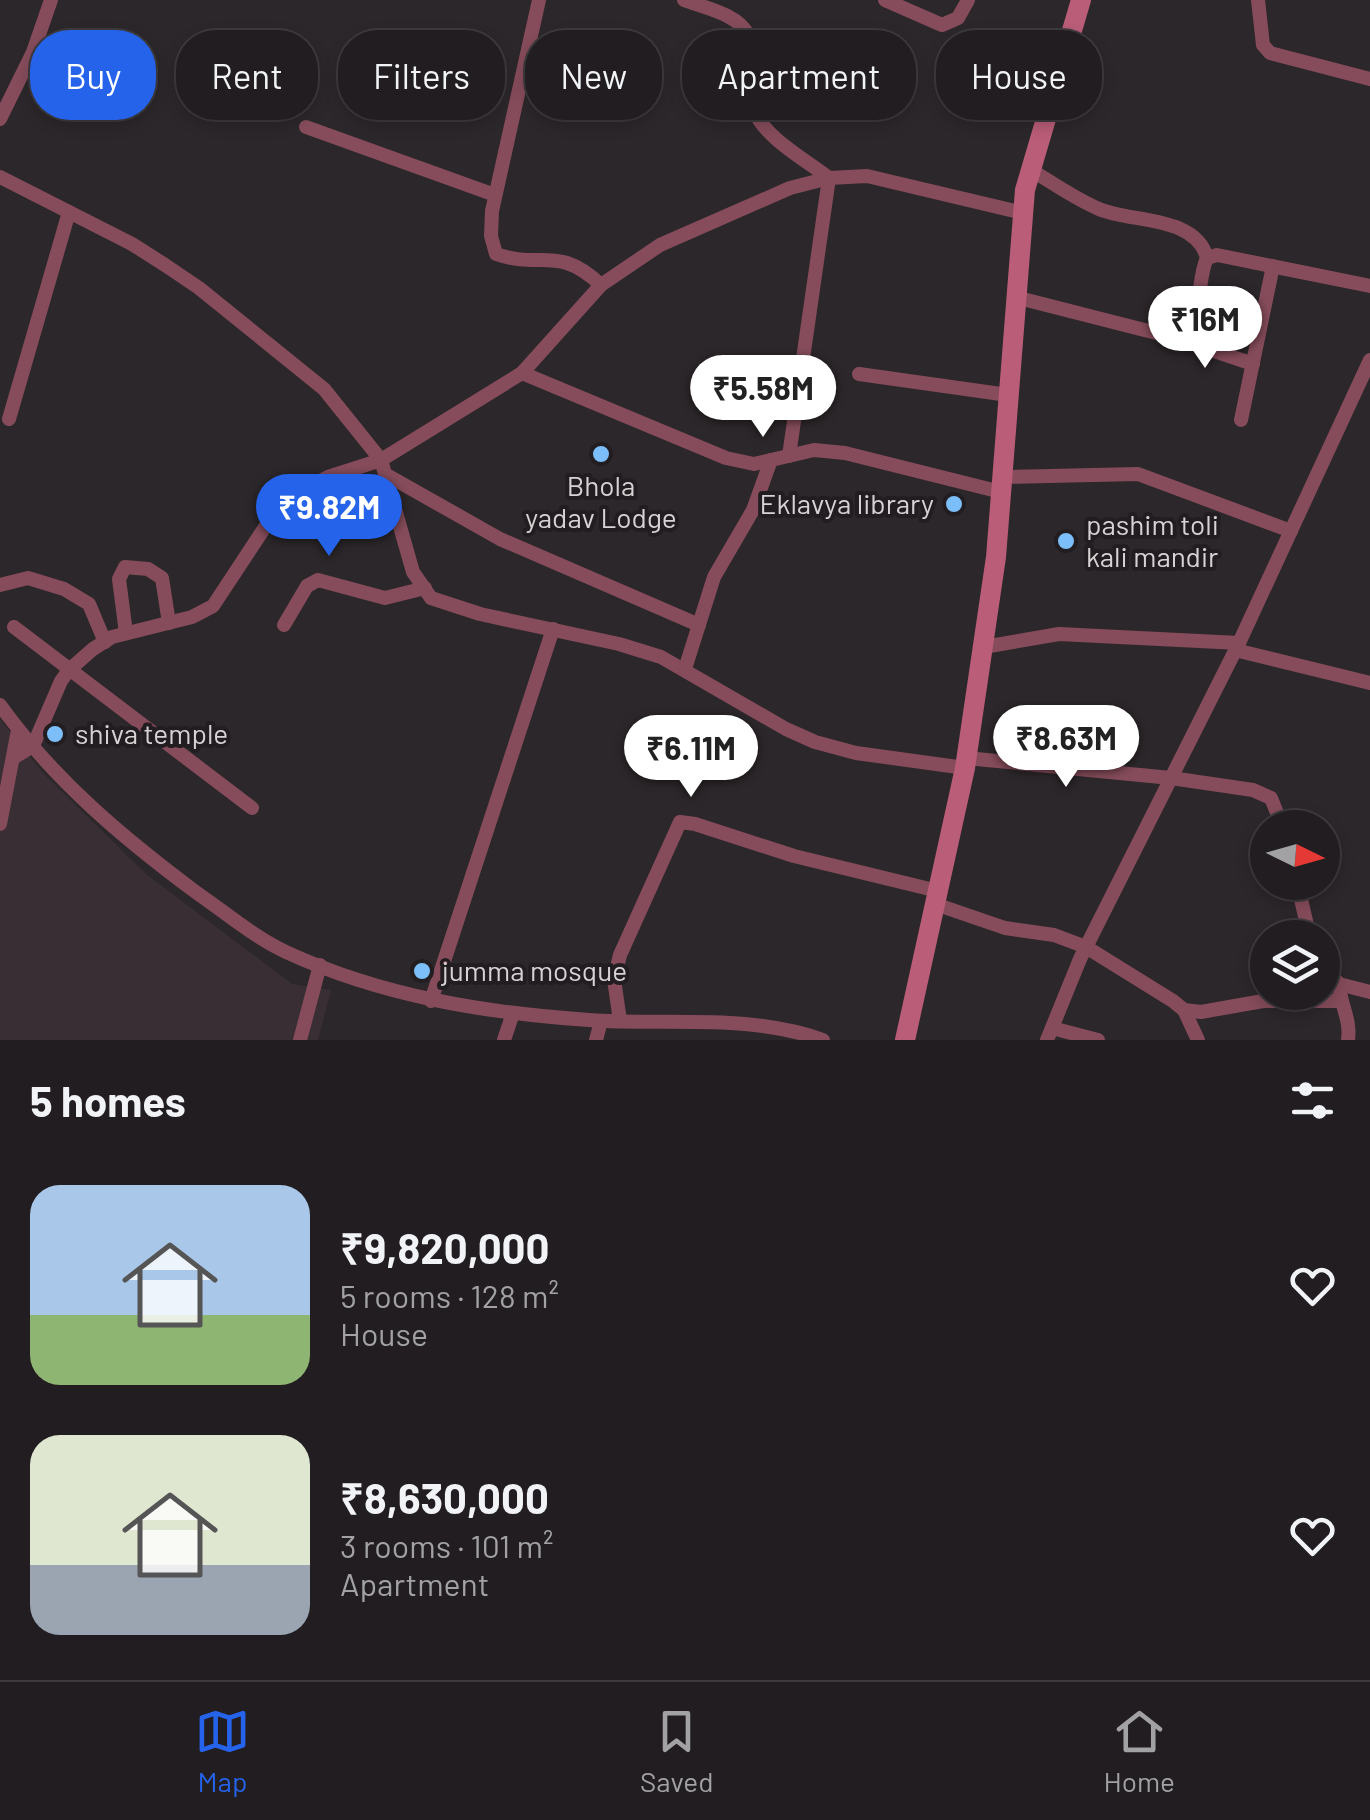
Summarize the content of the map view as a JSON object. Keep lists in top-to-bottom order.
{
  "places": [
    "Bhola yadav Lodge",
    "Eklavya library",
    "pashim toli kali mandir",
    "shiva temple",
    "jumma mosque"
  ],
  "north": "right",
  "page": {
    "chip": [
      "Buy",
      "Rent",
      "Filters",
      "New",
      "Apartment",
      "House"
    ],
    "price": [
      "₹16M",
      "₹5.58M",
      "₹9.82M",
      "₹8.63M",
      "₹6.11M"
    ],
    "heading": "5 homes",
    "list": [
      {
        "name": "₹9,820,000",
        "note": "5 rooms · 128 m² · House"
      },
      {
        "name": "₹8,630,000",
        "note": "3 rooms · 101 m² · Apartment"
      }
    ],
    "tabs": ["Map", "Saved", "Home"]
  }
}
